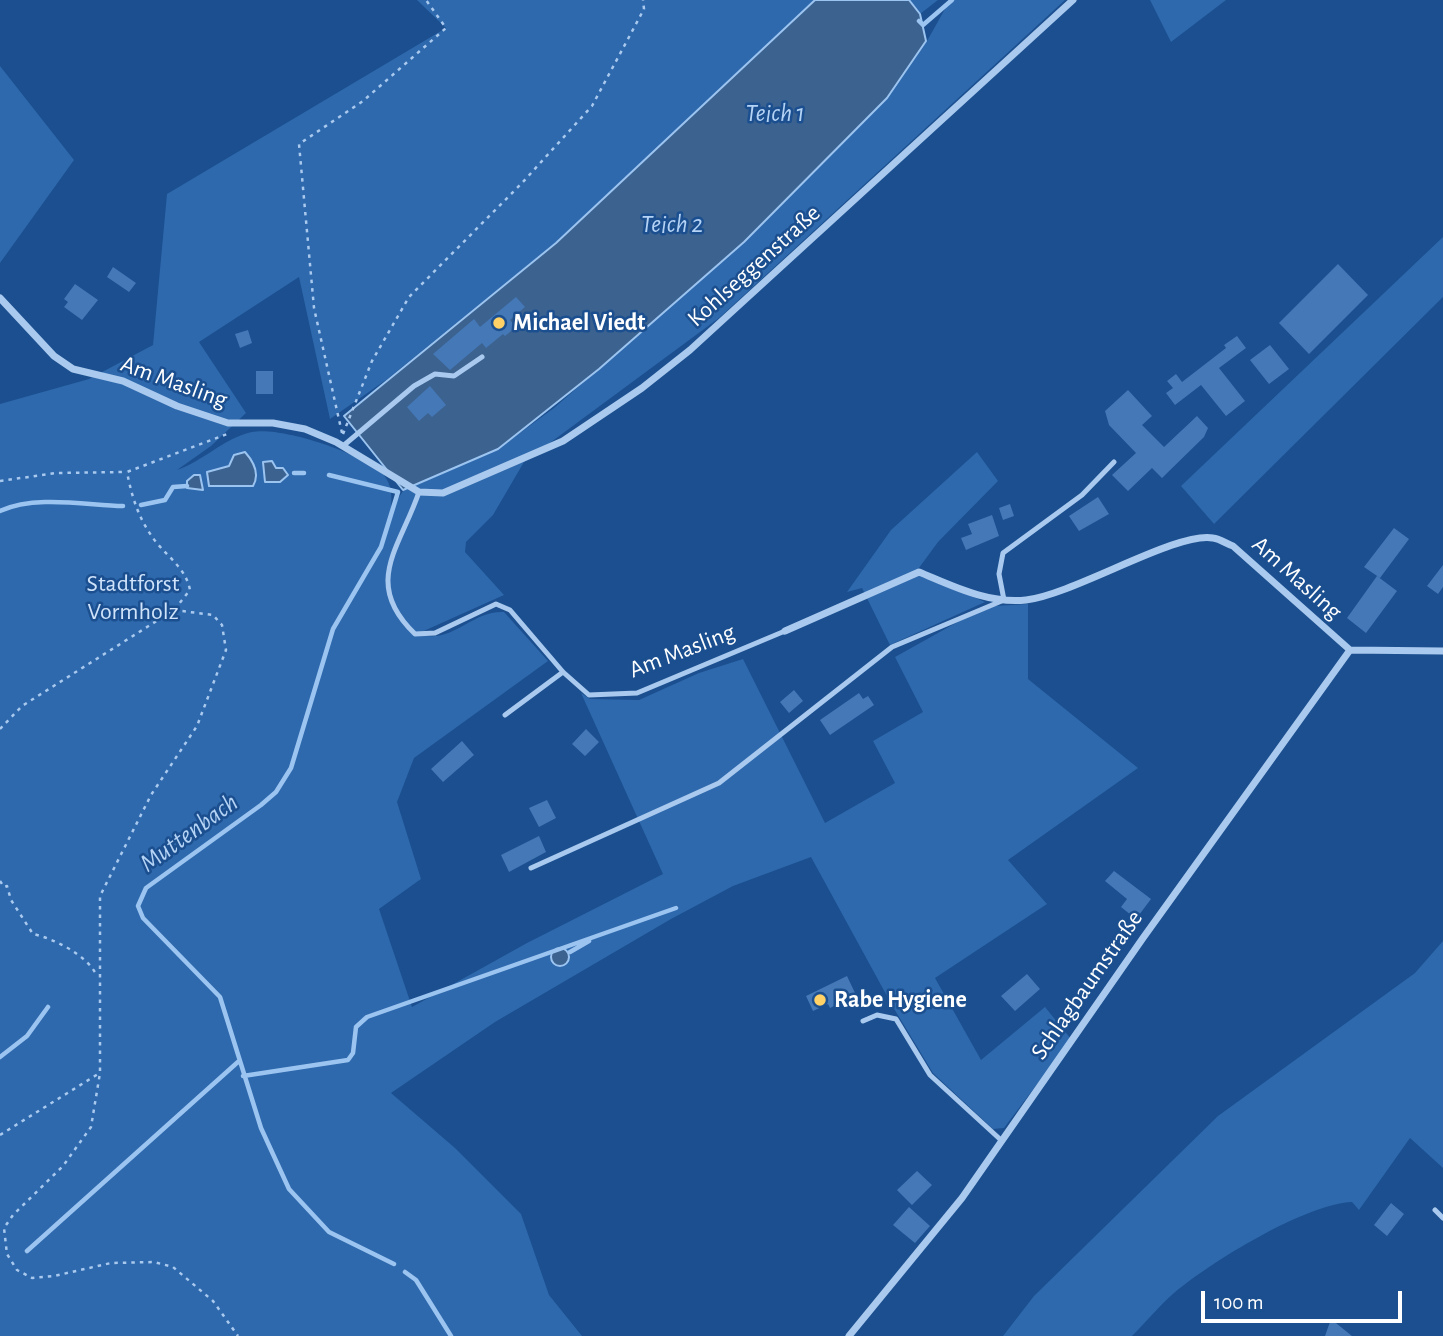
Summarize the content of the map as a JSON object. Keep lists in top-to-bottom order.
{
  "streets": {
    "street": ["Kohlseggenstraße", "Am Masling", "Schlagbaumstraße"]
  },
  "crossings": [
    ["Kohlseggenstraße", "Am Masling"],
    ["Am Masling", "Schlagbaumstraße"]
  ],
  "water": ["Teich 1", "Teich 2", "Muttenbach"],
  "parks": ["Stadtforst Vormholz"],
  "places": ["Michael Viedt", "Rabe Hygiene"],
  "scale_bar": "100 m"
}
